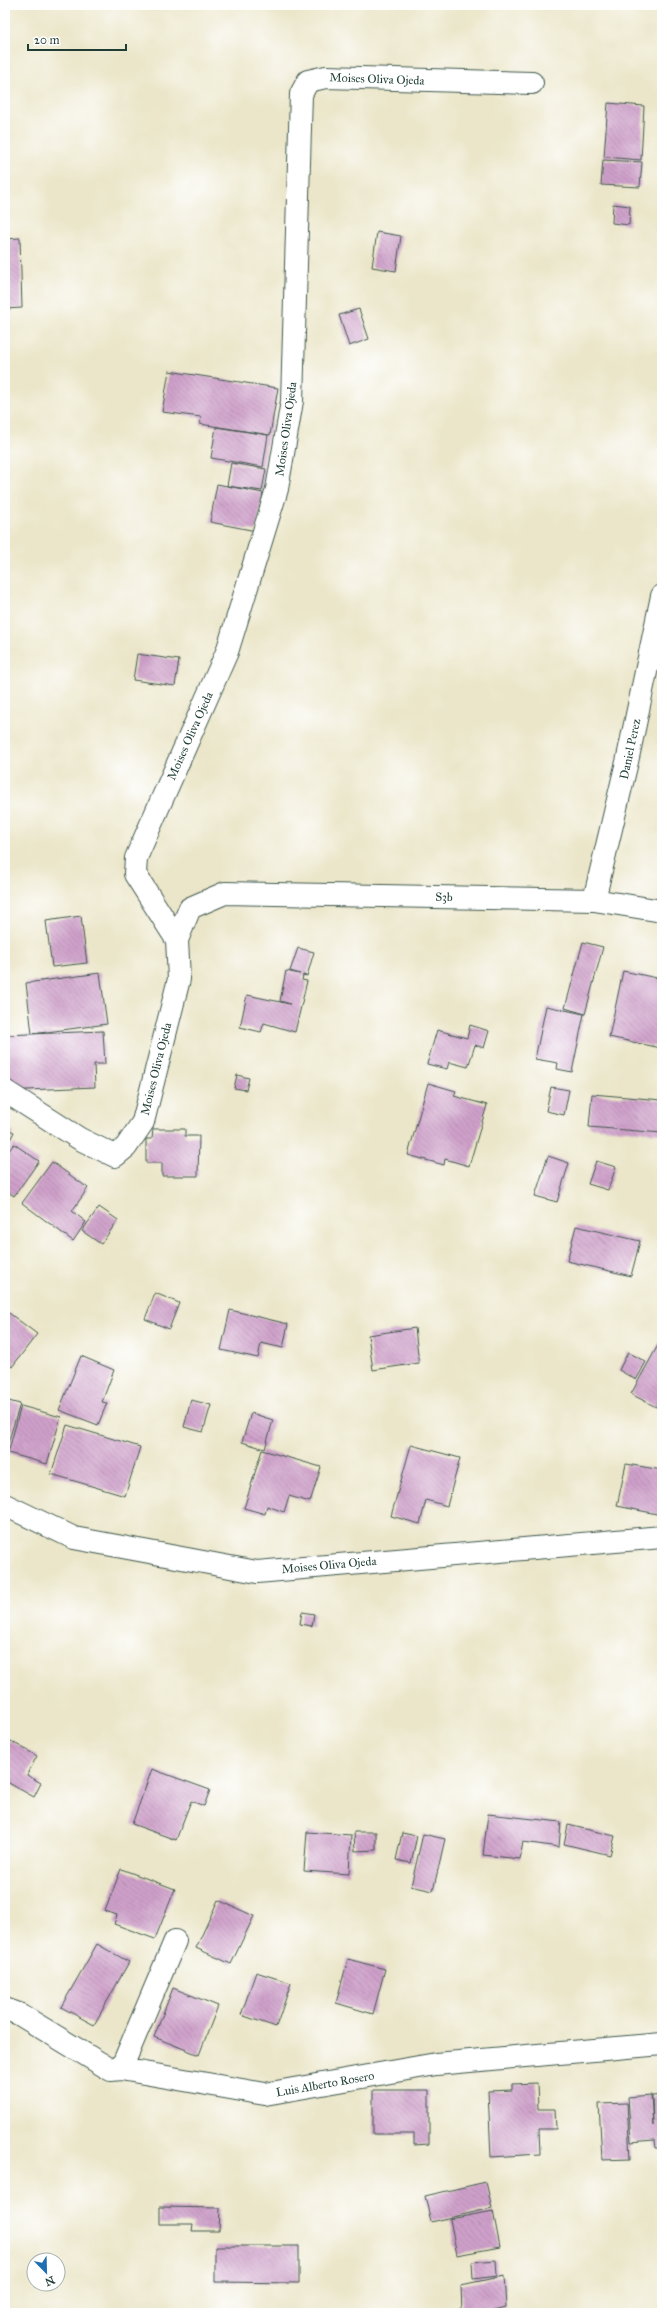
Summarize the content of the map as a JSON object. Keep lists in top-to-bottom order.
{
  "streets": {
    "street": [
      "Moises Oliva Ojeda",
      "Daniel Perez",
      "S3b",
      "Luis Alberto Rosero"
    ]
  },
  "crossings": [
    ["Moises Oliva Ojeda", "S3b"],
    ["Daniel Perez", "S3b"]
  ],
  "scale_bar": "20 m",
  "north": "bottom right"
}
